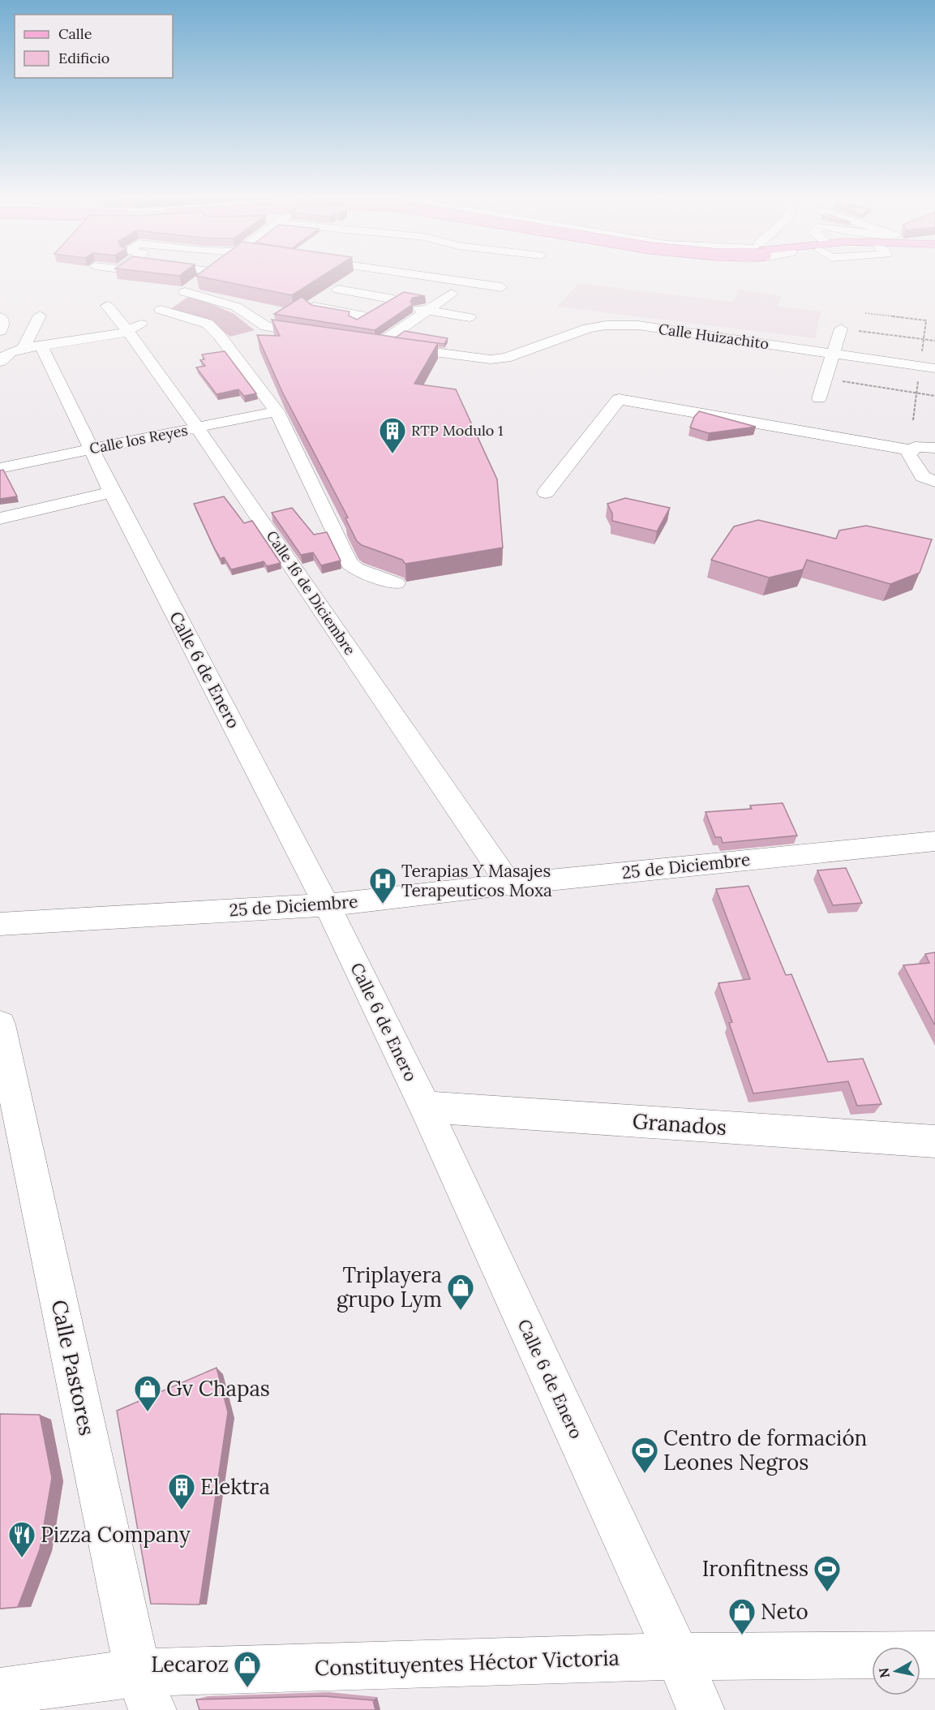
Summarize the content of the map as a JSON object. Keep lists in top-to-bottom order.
{
  "streets": {
    "street": [
      "Calle Huizachito",
      "Calle los Reyes",
      "Calle 16 de Diciembre",
      "Calle 6 de Enero",
      "25 de Diciembre",
      "Granados",
      "Calle Pastores",
      "Constituyentes Héctor Victoria"
    ]
  },
  "crossings": [
    ["Calle los Reyes", "Calle 16 de Diciembre"],
    ["Calle los Reyes", "Calle 6 de Enero"],
    ["Calle 16 de Diciembre", "25 de Diciembre"],
    ["Calle 6 de Enero", "25 de Diciembre"],
    ["Calle 6 de Enero", "Granados"],
    ["Calle 6 de Enero", "Constituyentes Héctor Victoria"],
    ["Calle Pastores", "Constituyentes Héctor Victoria"]
  ],
  "places": {
    "building": ["RTP Modulo 1", "Elektra"],
    "hospital": ["Terapias Y Masajes Terapeuticos Moxa"],
    "shop": [
      "Triplayera grupo Lym",
      "Gv Chapas",
      "Neto",
      "Lecaroz"
    ],
    "sports": ["Centro de formación Leones Negros", "Ironfitness"],
    "restaurant": ["Pizza Company"]
  },
  "legend": ["Calle", "Edificio"],
  "north": "left"
}
